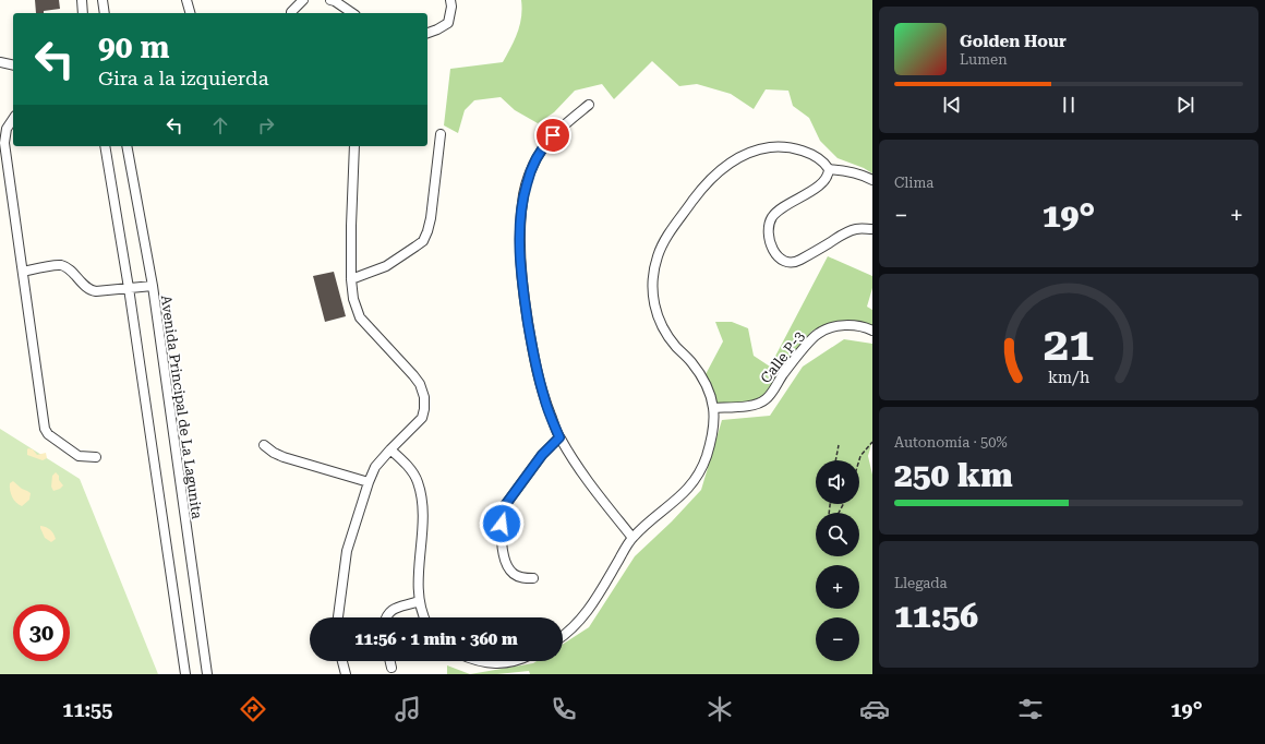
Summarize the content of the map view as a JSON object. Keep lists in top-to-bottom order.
{
  "streets": {
    "street": ["Calle P-3", "Avenida Principal de La Lagunita"]
  },
  "page": {
    "turn": ["90 m", "Gira a la izquierda"],
    "song": ["Golden Hour", "Lumen"],
    "tile": [
      "Clima",
      ["Autonomía · 50%", "250 km"],
      ["Llegada", "11:56"]
    ],
    "heat": ["−", "19°", "+"],
    "map_buttons": ["+", "−"],
    "limit": "30",
    "trip": "11:56 · 1 min · 360 m",
    "tabs": ["11:55", "19°"],
    "gauge": ["21", "km/h"]
  }
}
